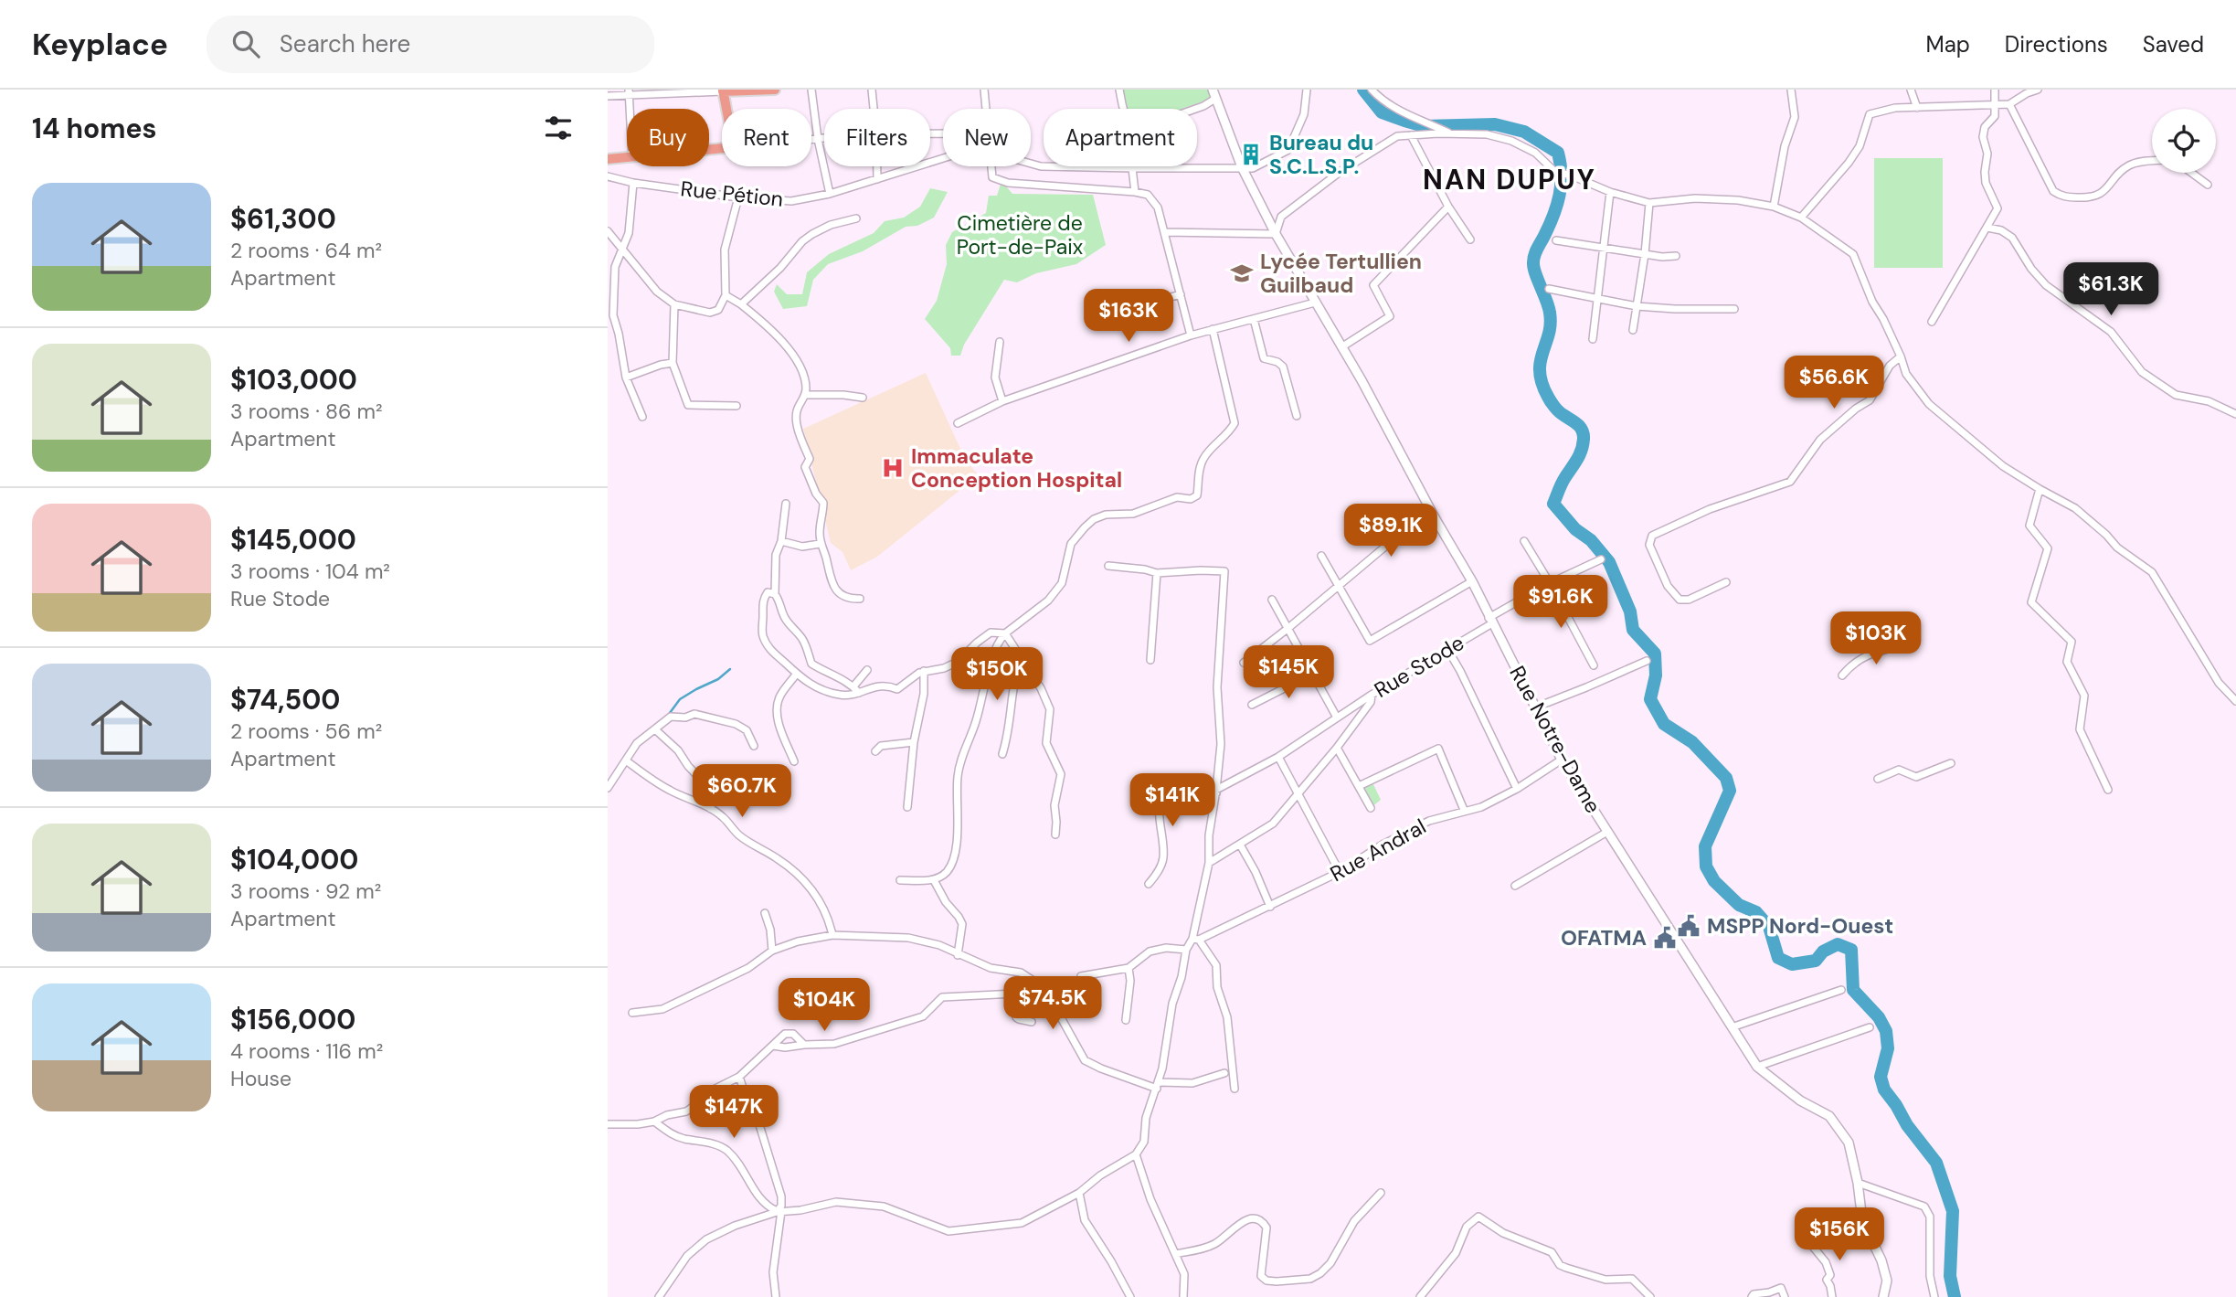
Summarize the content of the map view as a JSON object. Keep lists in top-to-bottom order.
{
  "streets": {
    "street": [
      "Rue Pétion",
      "Rue Stode",
      "Rue Notre-Dame",
      "Rue Andral"
    ]
  },
  "crossings": [
    ["Rue Stode", "Rue Notre-Dame"],
    ["Rue Notre-Dame", "Rue Andral"]
  ],
  "districts": ["NAN DUPUY"],
  "parks": ["Cimetière de Port-de-Paix"],
  "places": {
    "building": ["Bureau du S.C.L.S.P."],
    "school or university": ["Lycée Tertullien Guilbaud"],
    "hospital": ["Immaculate Conception Hospital"],
    "public building": ["MSPP Nord-Ouest", "OFATMA"]
  },
  "page": {
    "header": "Keyplace",
    "search": "Search here",
    "nav": ["Map", "Directions", "Saved"],
    "heading": "14 homes",
    "chip": [
      "Buy",
      "Rent",
      "Filters",
      "New",
      "Apartment"
    ],
    "list": [
      {
        "name": "$61,300",
        "note": "2 rooms · 64 m² · Apartment"
      },
      {
        "name": "$103,000",
        "note": "3 rooms · 86 m² · Apartment"
      },
      {
        "name": "$145,000",
        "note": "3 rooms · 104 m² · Rue Stode"
      },
      {
        "name": "$74,500",
        "note": "2 rooms · 56 m² · Apartment"
      },
      {
        "name": "$104,000",
        "note": "3 rooms · 92 m² · Apartment"
      },
      {
        "name": "$156,000",
        "note": "4 rooms · 116 m² · House"
      }
    ],
    "price": [
      "$61.3K",
      "$163K",
      "$56.6K",
      "$89.1K",
      "$91.6K",
      "$103K",
      "$145K",
      "$150K",
      "$60.7K",
      "$141K",
      "$74.5K",
      "$104K",
      "$147K",
      "$156K"
    ]
  }
}
